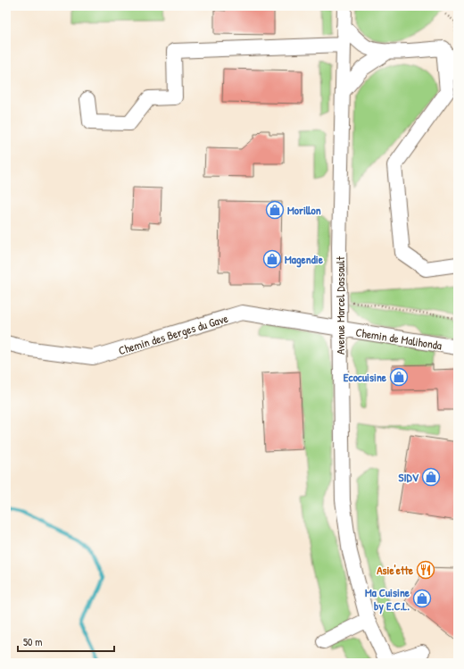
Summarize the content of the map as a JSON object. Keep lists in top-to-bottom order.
{
  "streets": {
    "street": ["Avenue Marcel Dassault", "Chemin des Berges du Gave", "Chemin de Malihonda"]
  },
  "crossings": [
    ["Avenue Marcel Dassault", "Chemin des Berges du Gave"],
    ["Avenue Marcel Dassault", "Chemin de Malihonda"],
    ["Chemin des Berges du Gave", "Chemin de Malihonda"]
  ],
  "places": {
    "shop": [
      "Morillon",
      "Magendie",
      "Ecocuisine",
      "SIDV",
      "Ma Cuisine by E.C.L."
    ],
    "restaurant": ["Asie'ette"]
  },
  "scale_bar": "50 m"
}
